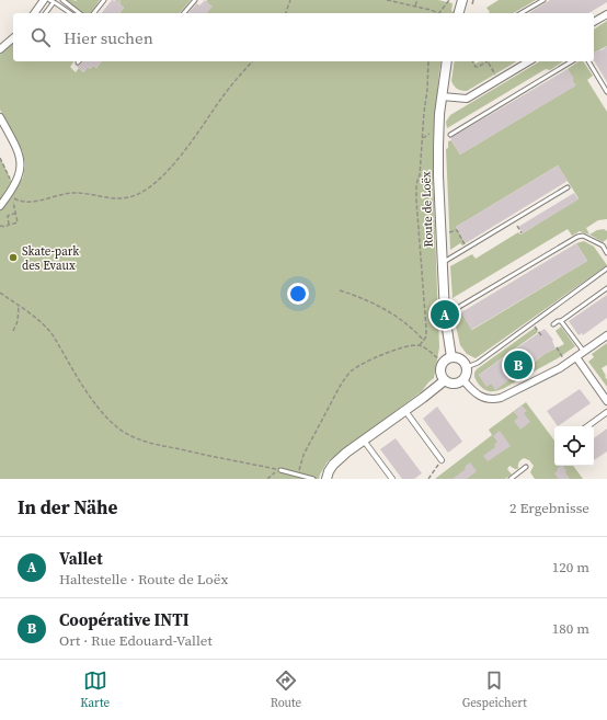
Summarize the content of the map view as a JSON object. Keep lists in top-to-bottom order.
{
  "streets": {
    "street": ["Route de Loëx"]
  },
  "places": ["Skate-park des Evaux"],
  "page": {
    "search": "Hier suchen",
    "pins": ["A", "B"],
    "heading": ["In der Nähe", "2 Ergebnisse"],
    "list": [
      {
        "mark": "A",
        "name": "Vallet",
        "note": "Haltestelle · Route de Loëx",
        "value": "120 m"
      },
      {
        "mark": "B",
        "name": "Coopérative INTI",
        "note": "Ort · Rue Edouard-Vallet",
        "value": "180 m"
      }
    ],
    "nav": ["Karte", "Route", "Gespeichert"]
  }
}
